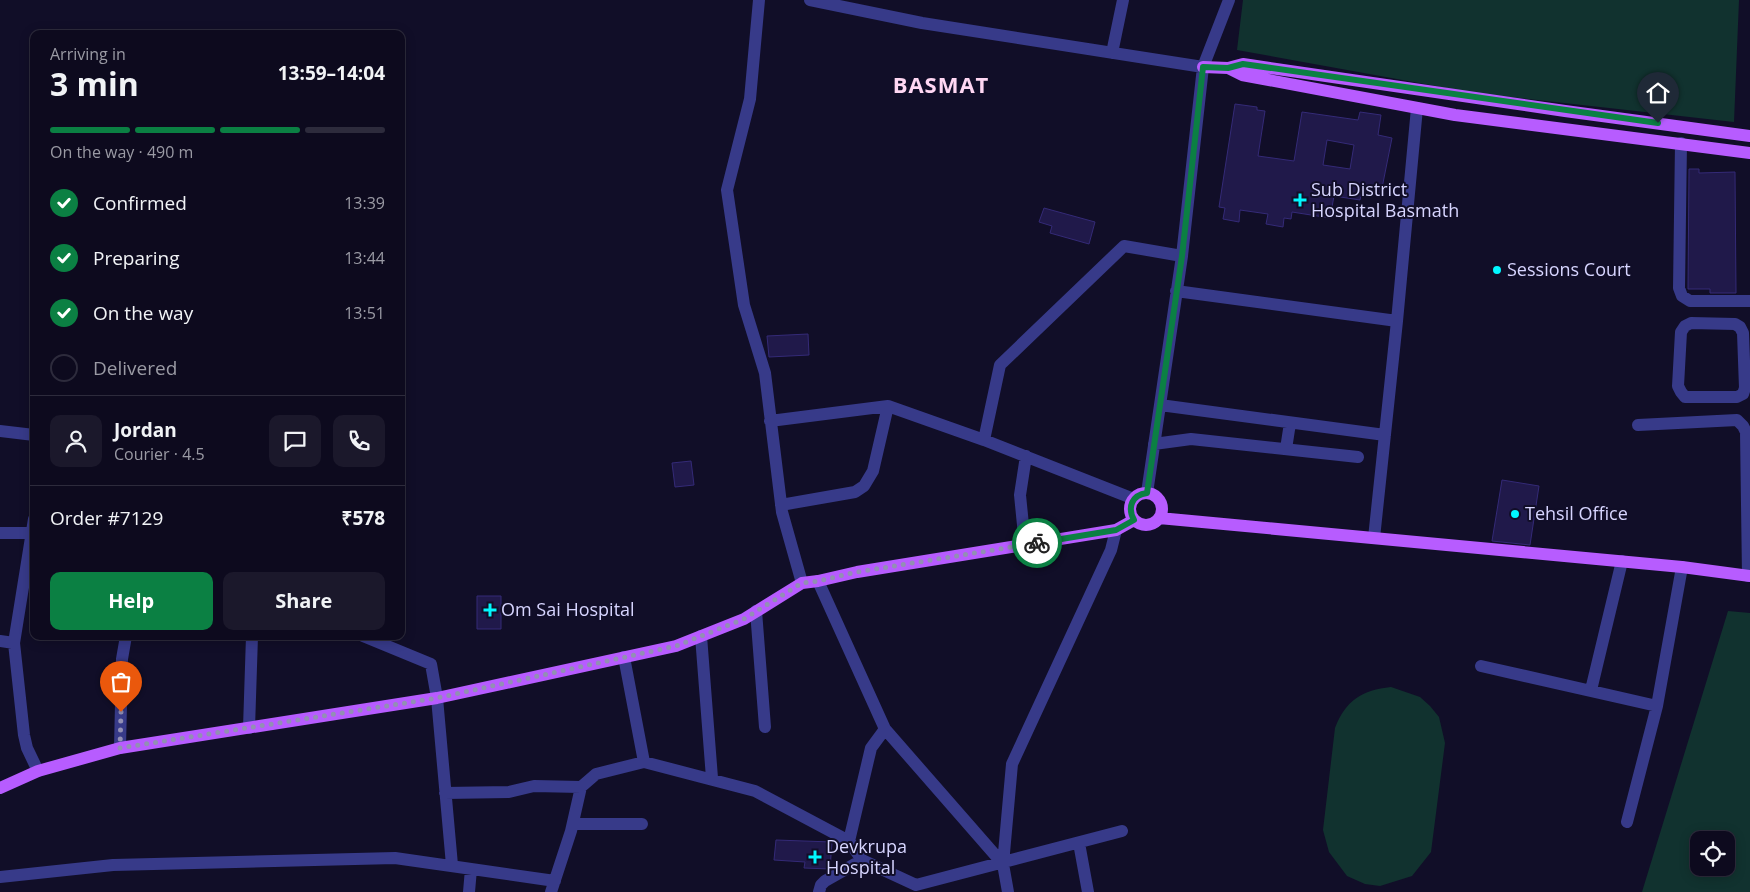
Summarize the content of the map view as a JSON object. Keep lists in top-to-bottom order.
{
  "districts": ["BASMAT"],
  "places": {
    "health": ["Sub District Hospital Basmath", "Om Sai Hospital", "Devkrupa Hospital"],
    "other": ["Sessions Court", "Tehsil Office"]
  },
  "page": {
    "heading": ["3 min", "Arriving in", "13:59–14:04"],
    "panel": [
      "Jordan",
      "Courier · 4.5",
      "Order #7129",
      "₹578"
    ],
    "bar": "On the way · 490 m",
    "list": [
      ["Confirmed", "13:39"],
      ["Preparing", "13:44"],
      ["On the way", "13:51"],
      "Delivered"
    ],
    "buttons": ["Help", "Share"]
  }
}
